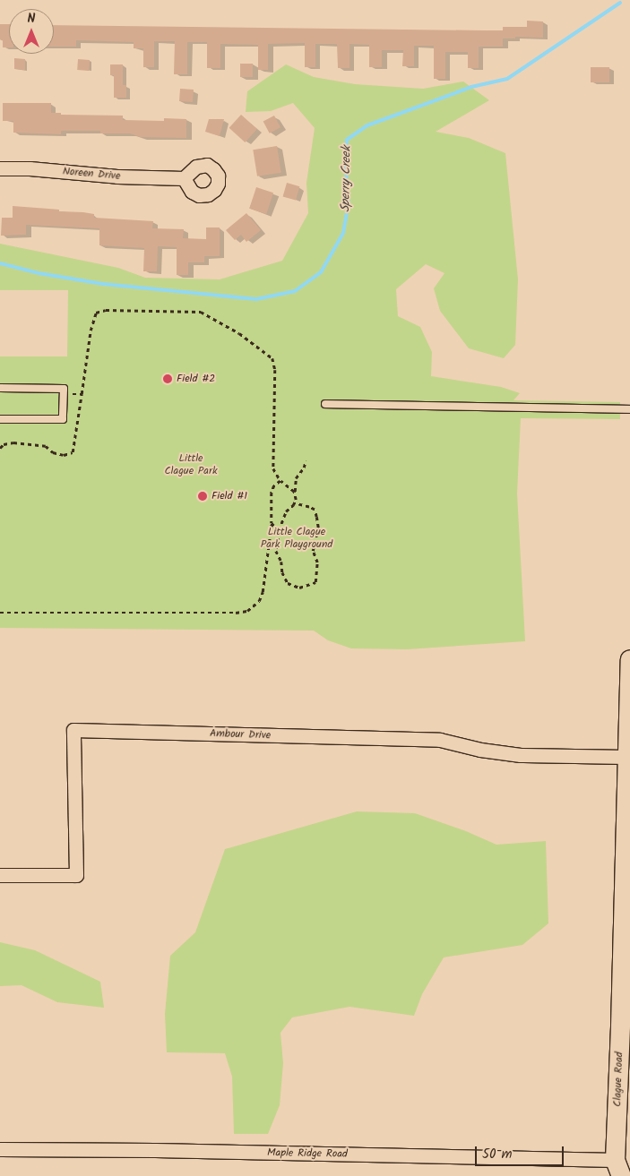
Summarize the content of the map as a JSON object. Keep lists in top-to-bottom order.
{
  "streets": {
    "main road": ["Clague Road"],
    "street": ["Noreen Drive", "Ambour Drive", "Maple Ridge Road"]
  },
  "crossings": [
    ["Ambour Drive", "Clague Road"],
    ["Clague Road", "Maple Ridge Road"]
  ],
  "water": ["Sperry Creek"],
  "parks": ["Little Clague Park", "Little Clague Park Playground"],
  "places": ["Field #2", "Field #1"],
  "scale_bar": "50 m",
  "north": "top"
}
